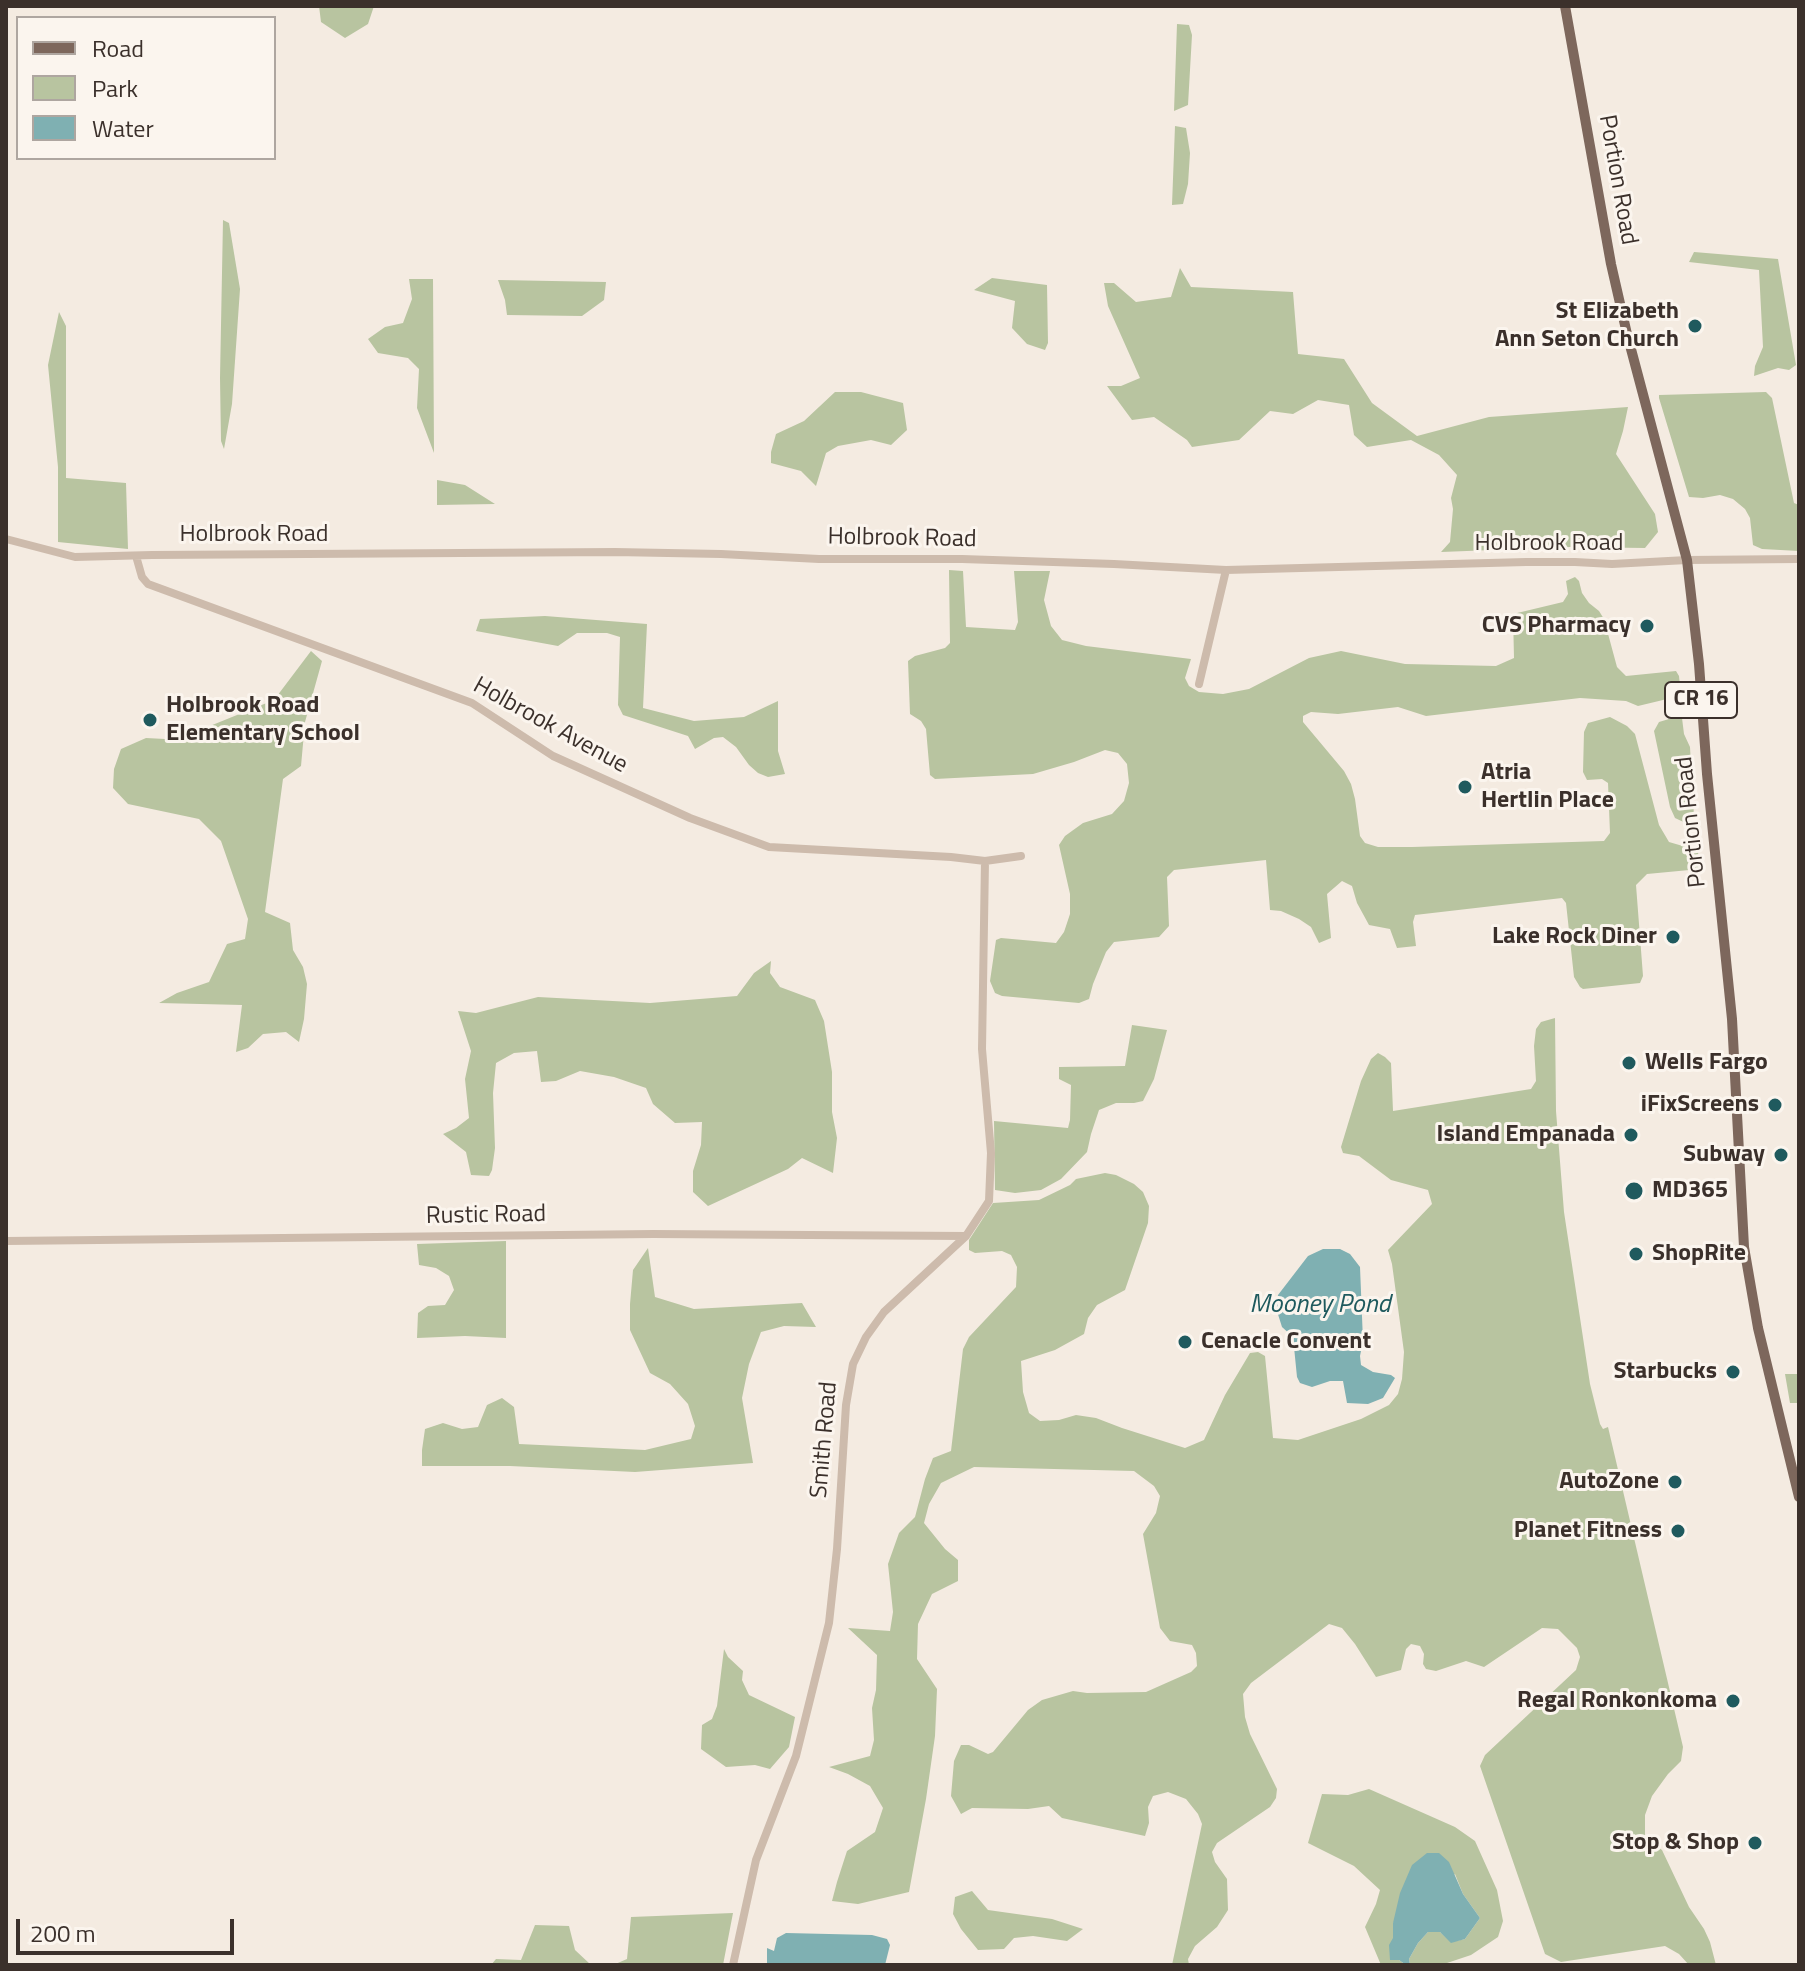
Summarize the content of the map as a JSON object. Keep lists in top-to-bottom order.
{
  "streets": {
    "main road": ["Portion Road", "CR 16"],
    "street": [
      "Holbrook Road",
      "Holbrook Avenue",
      "Rustic Road",
      "Smith Road"
    ]
  },
  "crossings": [
    ["Portion Road", "Holbrook Road"],
    ["Holbrook Road", "Holbrook Avenue"],
    ["Holbrook Avenue", "Smith Road"],
    ["Rustic Road", "Smith Road"]
  ],
  "water": ["Mooney Pond"],
  "places": [
    "St Elizabeth Ann Seton Church",
    "CVS Pharmacy",
    "Holbrook Road Elementary School",
    "Atria Hertlin Place",
    "Lake Rock Diner",
    "Wells Fargo",
    "iFixScreens",
    "Island Empanada",
    "Subway",
    "MD365",
    "ShopRite",
    "Cenacle Convent",
    "Starbucks",
    "AutoZone",
    "Planet Fitness",
    "Regal Ronkonkoma",
    "Stop & Shop"
  ],
  "legend": ["Road", "Park", "Water"],
  "scale_bar": "200 m"
}
